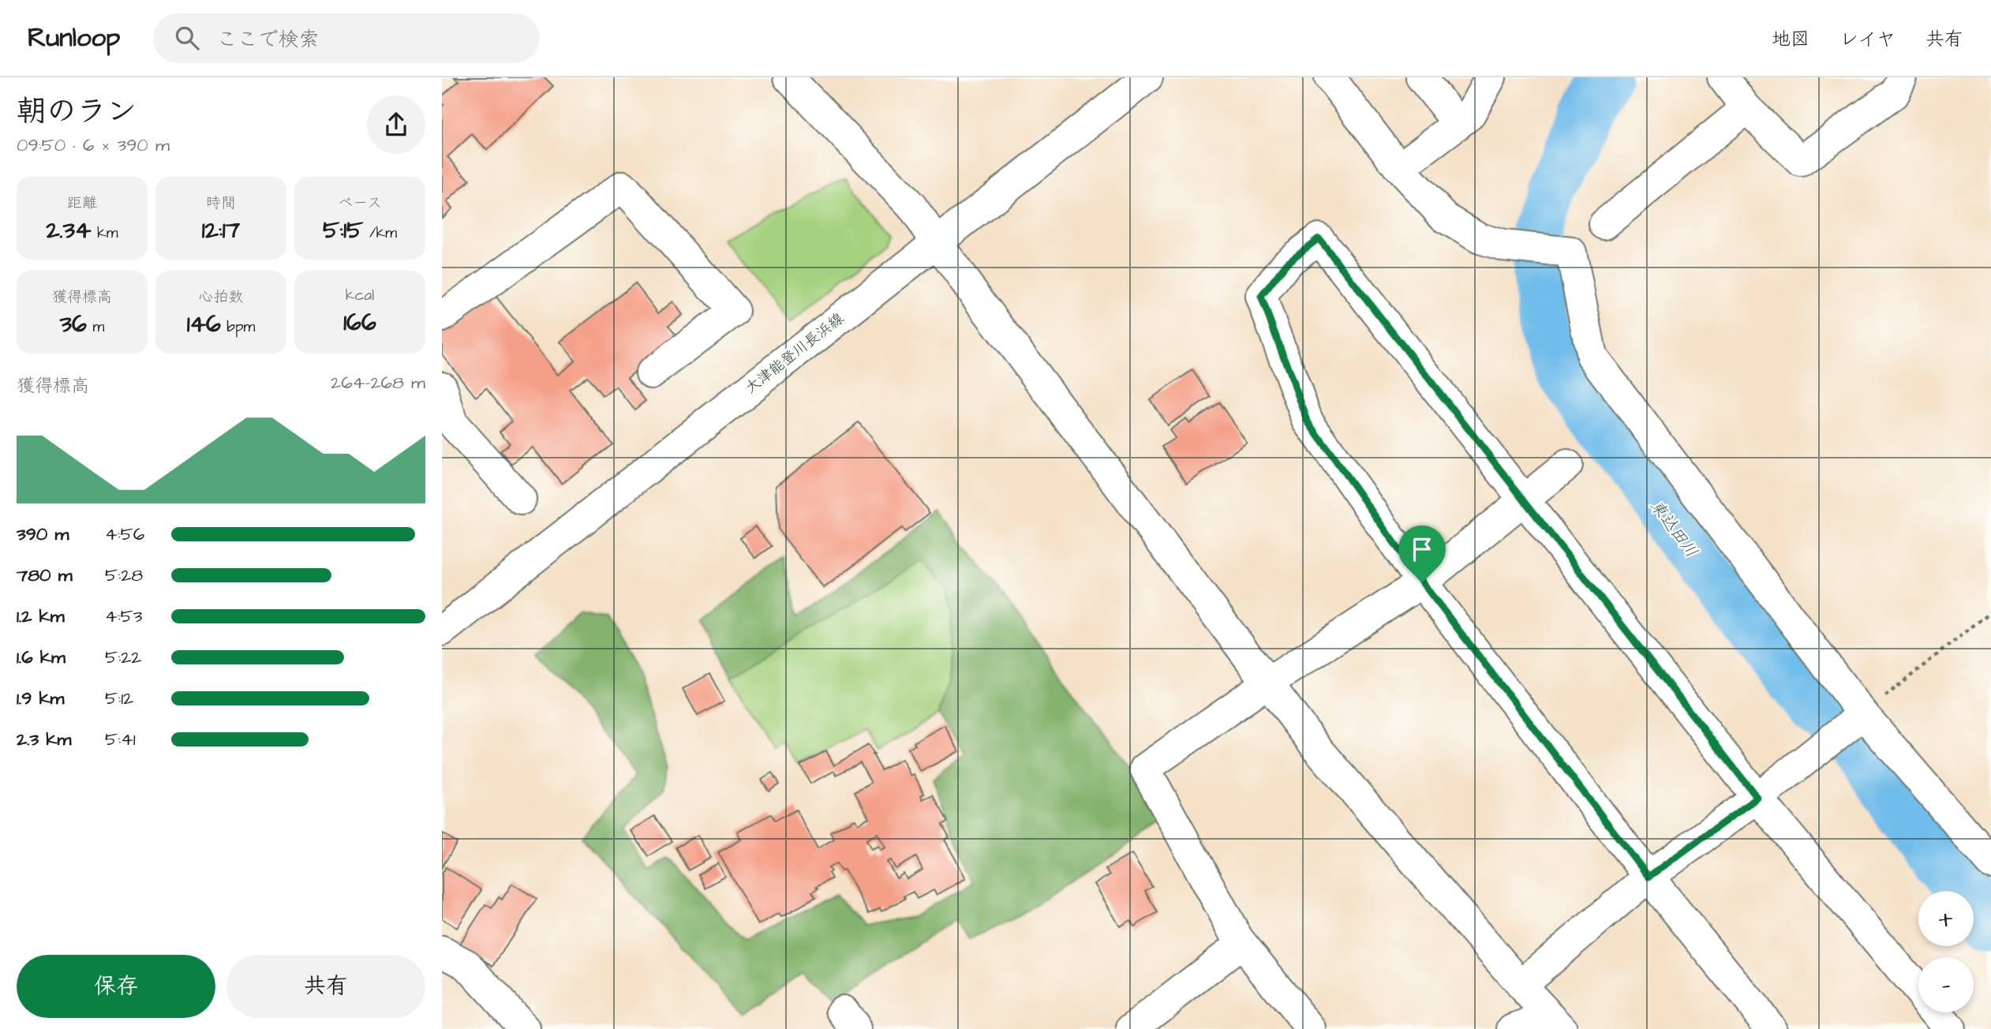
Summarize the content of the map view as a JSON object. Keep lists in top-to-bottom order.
{
  "streets": {
    "street": ["大津能登川長浜線"]
  },
  "water": ["東込田川"],
  "page": {
    "header": "Runloop",
    "search": "ここで検索",
    "nav": ["地図", "レイヤ", "共有"],
    "heading": ["朝のラン", "09:50 · 6 × 390 m"],
    "stats": [
      ["距離", "2.34 km"],
      ["時間", "12:17"],
      ["ペース", "5:15 /km"],
      ["獲得標高", "36 m"],
      ["心拍数", "146 bpm"],
      ["kcal", "166"]
    ],
    "chart": ["獲得標高", "264–268 m"],
    "list": [
      {
        "name": "390 m",
        "note": "4:56"
      },
      {
        "name": "780 m",
        "note": "5:28"
      },
      {
        "name": "1.2 km",
        "note": "4:53"
      },
      {
        "name": "1.6 km",
        "note": "5:22"
      },
      {
        "name": "1.9 km",
        "note": "5:12"
      },
      {
        "name": "2.3 km",
        "note": "5:41"
      }
    ],
    "map_buttons": ["+", "−"],
    "buttons": ["保存", "共有"]
  }
}
